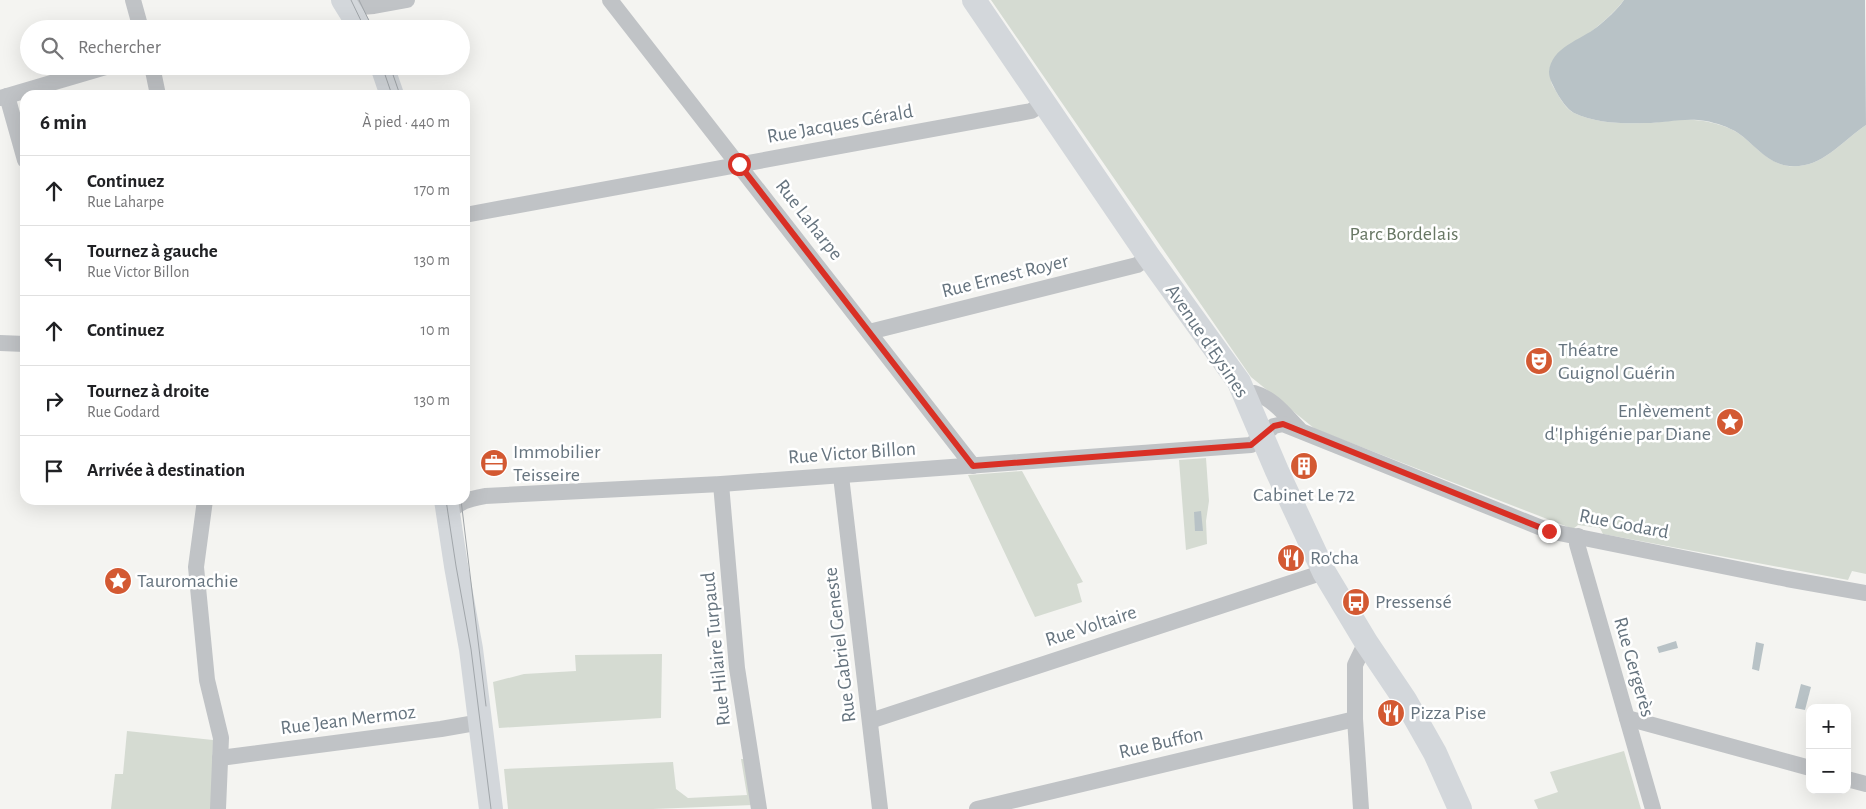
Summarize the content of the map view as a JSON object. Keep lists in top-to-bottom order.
{
  "streets": {
    "street": [
      "Rue Jacques Gérald",
      "Rue Laharpe",
      "Rue Ernest Royer",
      "Avenue d'Eysines",
      "Rue Victor Billon",
      "Rue Godard",
      "Rue Voltaire",
      "Rue Gabriel Geneste",
      "Rue Hilaire Turpaud",
      "Rue Gergerès",
      "Rue Jean Mermoz",
      "Rue Buffon"
    ]
  },
  "crossings": [
    ["Rue Jacques Gérald", "Rue Laharpe"],
    ["Rue Jacques Gérald", "Avenue d'Eysines"],
    ["Rue Laharpe", "Rue Ernest Royer"],
    ["Rue Laharpe", "Rue Victor Billon"],
    ["Rue Ernest Royer", "Avenue d'Eysines"],
    ["Avenue d'Eysines", "Rue Victor Billon"],
    ["Avenue d'Eysines", "Rue Voltaire"],
    ["Rue Victor Billon", "Rue Godard"],
    ["Rue Victor Billon", "Rue Gabriel Geneste"],
    ["Rue Victor Billon", "Rue Hilaire Turpaud"],
    ["Rue Godard", "Rue Gergerès"],
    ["Rue Voltaire", "Rue Gabriel Geneste"]
  ],
  "parks": ["Parc Bordelais"],
  "places": {
    "theatre": ["Théatre Guignol Guérin"],
    "place": ["Enlèvement d'Iphigénie par Diane", "Tauromachie"],
    "office": ["Immobilier Teisseire"],
    "building": ["Cabinet Le 72"],
    "restaurant": ["Ro'cha", "Pizza Pise"],
    "bus stop": ["Pressensé"]
  },
  "page": {
    "search": "Rechercher",
    "heading": ["6 min", "À pied · 440 m"],
    "list": [
      ["Continuez", "Rue Laharpe", "170 m"],
      ["Tournez à gauche", "Rue Victor Billon", "130 m"],
      ["Continuez", "10 m"],
      ["Tournez à droite", "Rue Godard", "130 m"],
      "Arrivée à destination"
    ],
    "map_buttons": ["+", "−"]
  }
}
